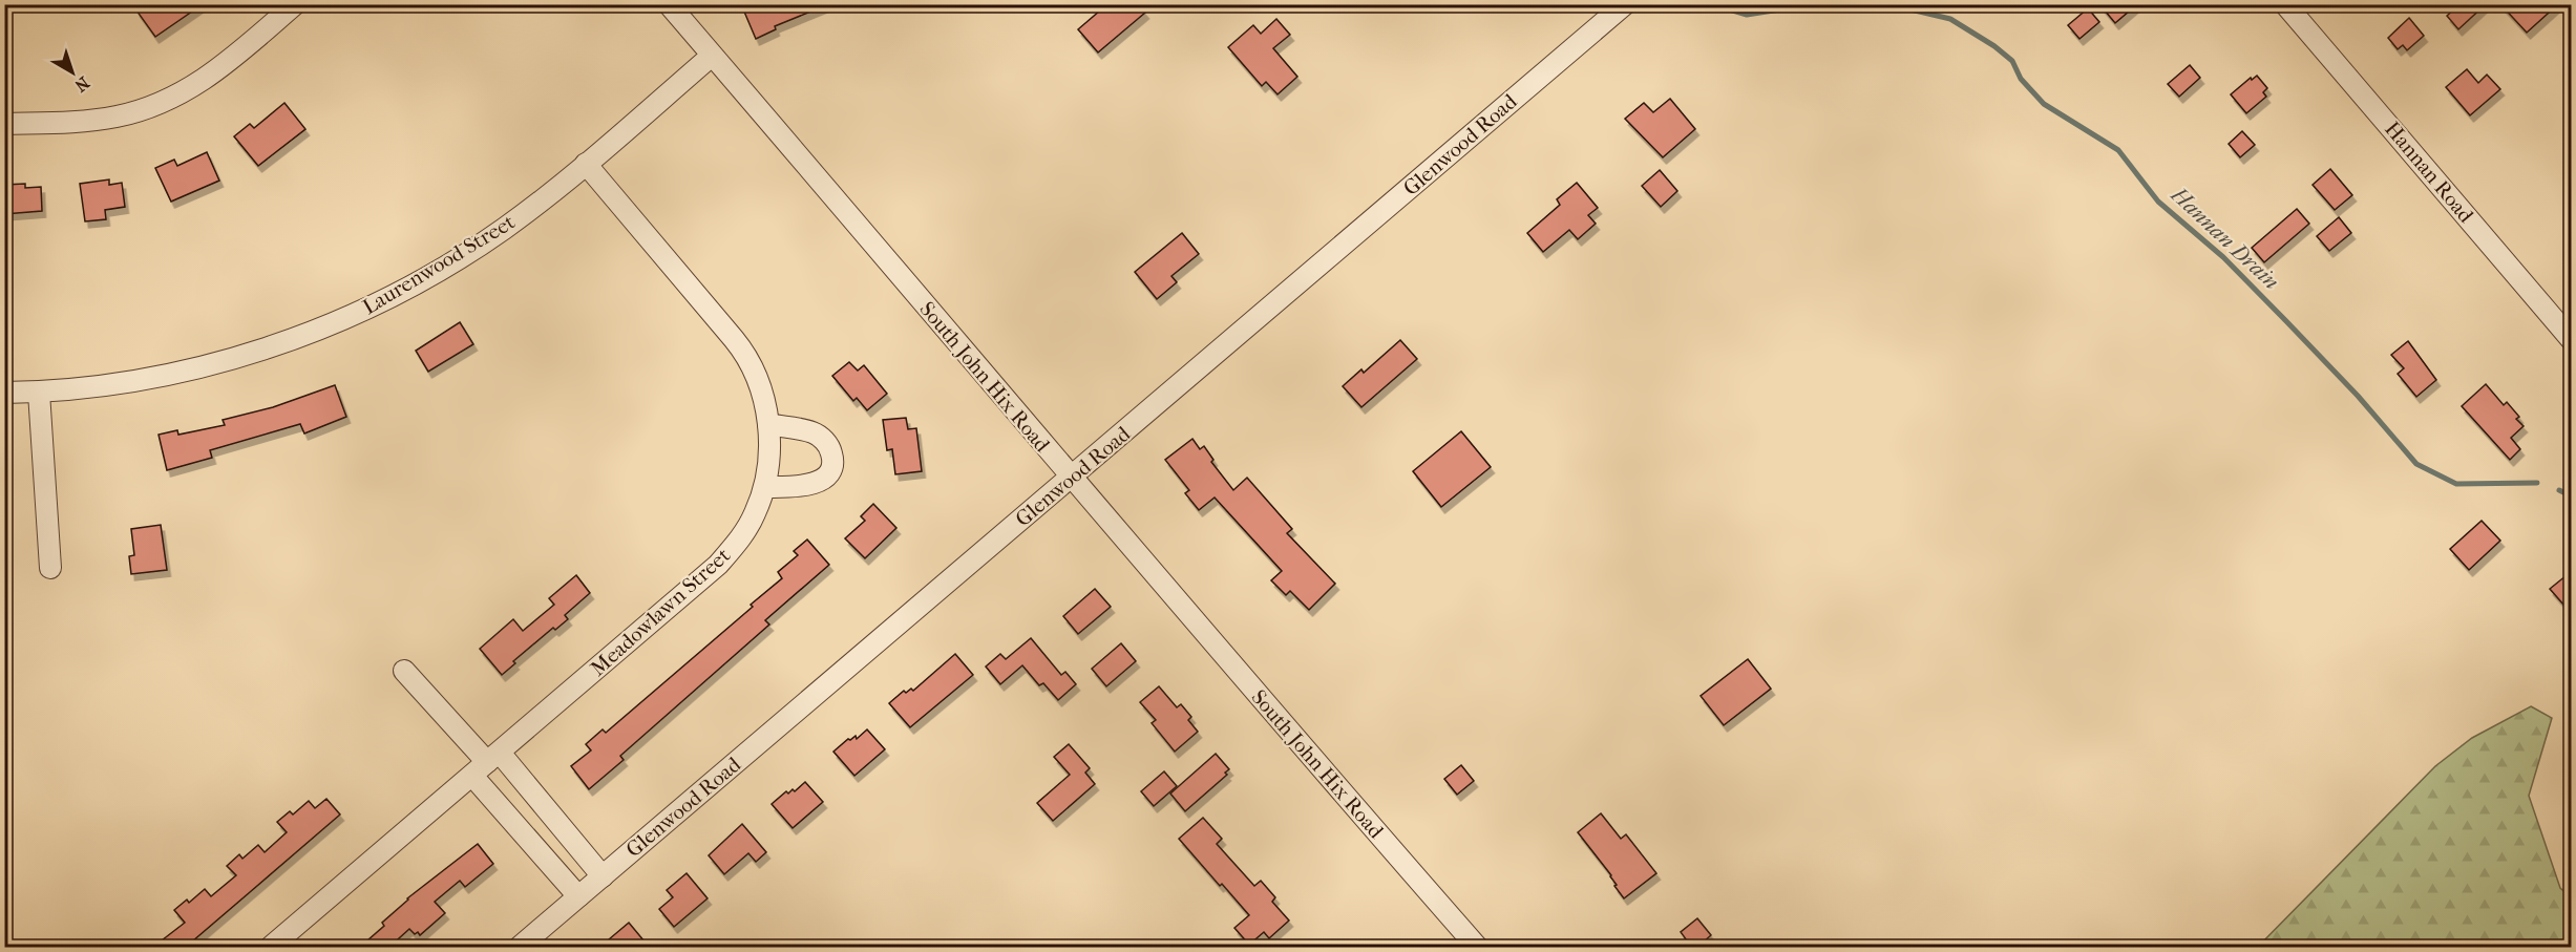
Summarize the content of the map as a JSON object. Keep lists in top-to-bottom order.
{
  "streets": {
    "street": [
      "Glenwood Road",
      "Hannan Road",
      "Laurenwood Street",
      "South John Hix Road",
      "Meadowlawn Street"
    ]
  },
  "crossings": [
    ["Glenwood Road", "South John Hix Road"],
    ["Laurenwood Street", "South John Hix Road"],
    ["Laurenwood Street", "Meadowlawn Street"]
  ],
  "water": ["Hannan Drain"],
  "north": "bottom right"
}
